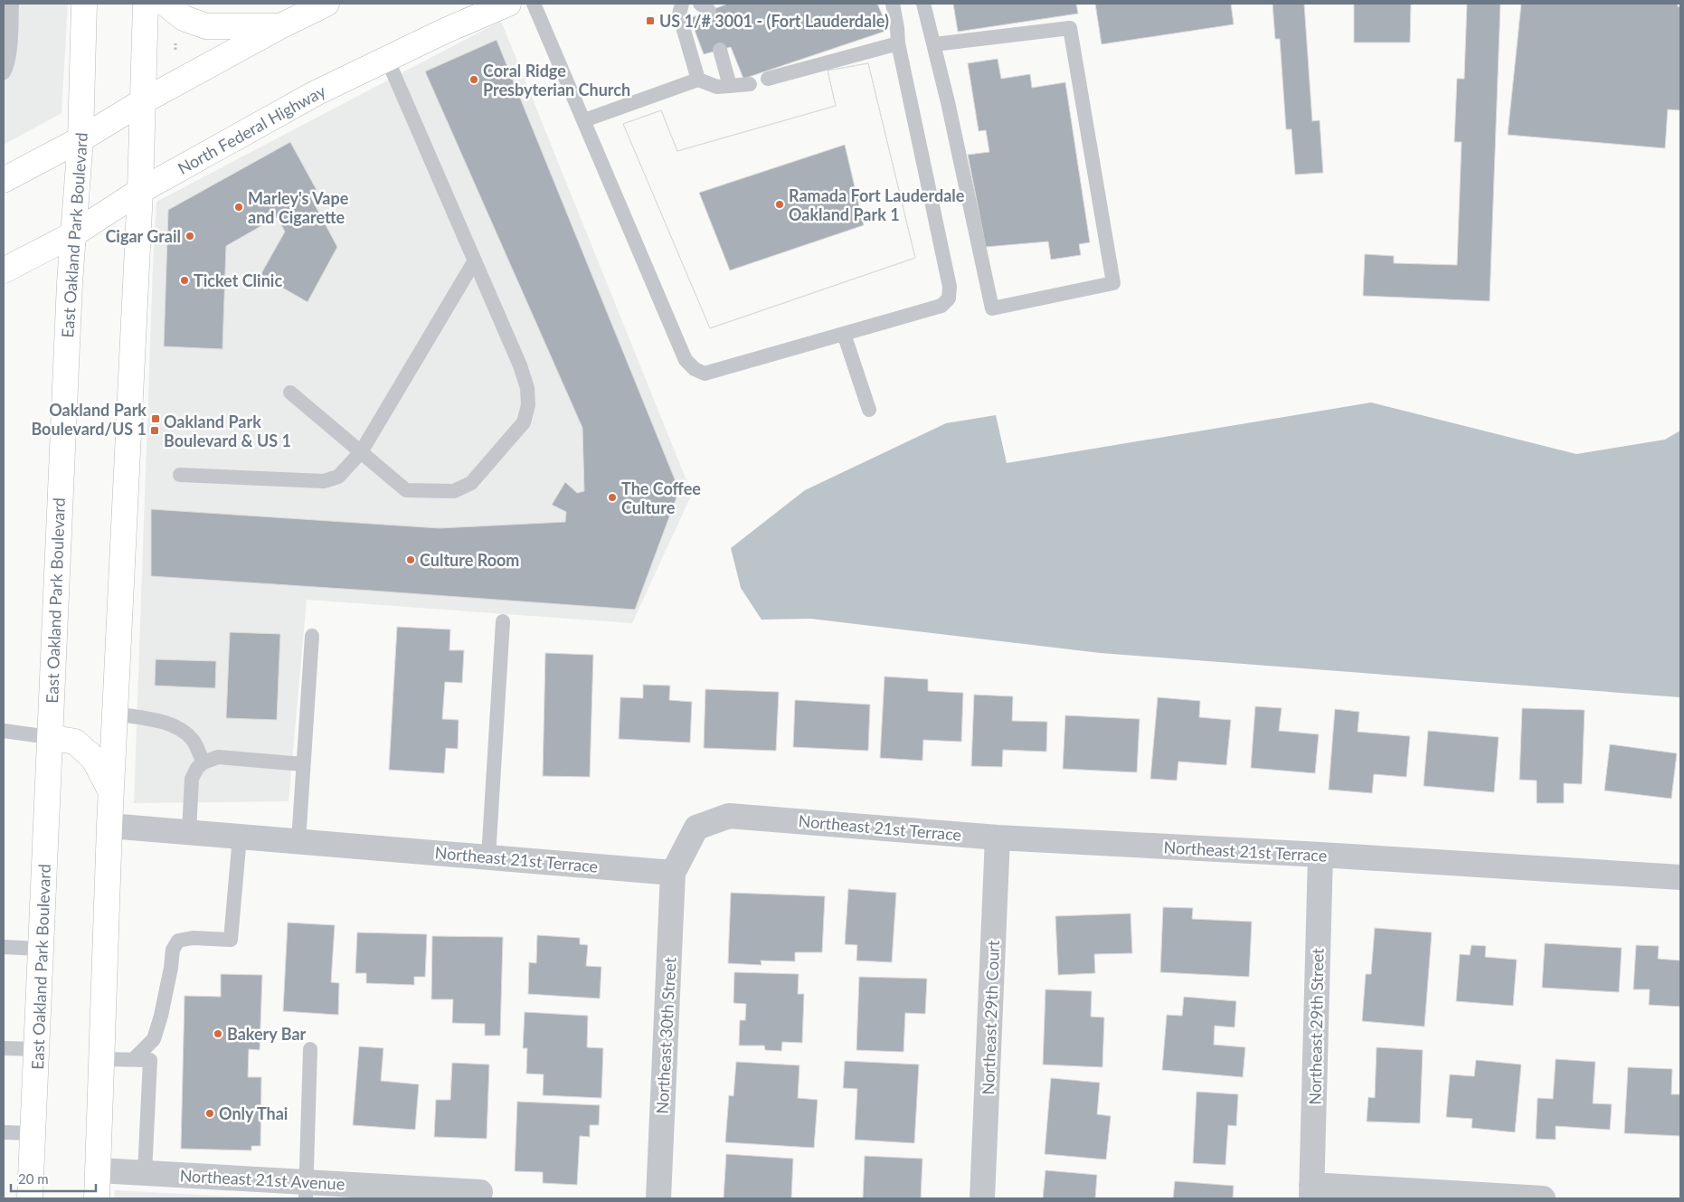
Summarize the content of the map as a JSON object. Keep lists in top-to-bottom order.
{
  "streets": {
    "main road": ["North Federal Highway", "East Oakland Park Boulevard"],
    "street": [
      "Northeast 21st Terrace",
      "Northeast 29th Court",
      "Northeast 29th Street",
      "Northeast 30th Street",
      "Northeast 21st Avenue"
    ]
  },
  "crossings": [
    ["North Federal Highway", "East Oakland Park Boulevard"],
    ["Northeast 21st Terrace", "Northeast 29th Court"],
    ["Northeast 21st Terrace", "Northeast 29th Street"],
    ["Northeast 21st Terrace", "Northeast 30th Street"]
  ],
  "places": {
    "transit": ["US 1/# 3001 - (Fort Lauderdale)", "Oakland Park Boulevard/US 1", "Oakland Park Boulevard & US 1"],
    "other": [
      "Coral Ridge Presbyterian Church",
      "Ramada Fort Lauderdale Oakland Park 1",
      "Marley's Vape and Cigarette",
      "Cigar Grail",
      "Ticket Clinic",
      "The Coffee Culture",
      "Culture Room",
      "Bakery Bar",
      "Only Thai"
    ]
  },
  "scale_bar": "20 m"
}
